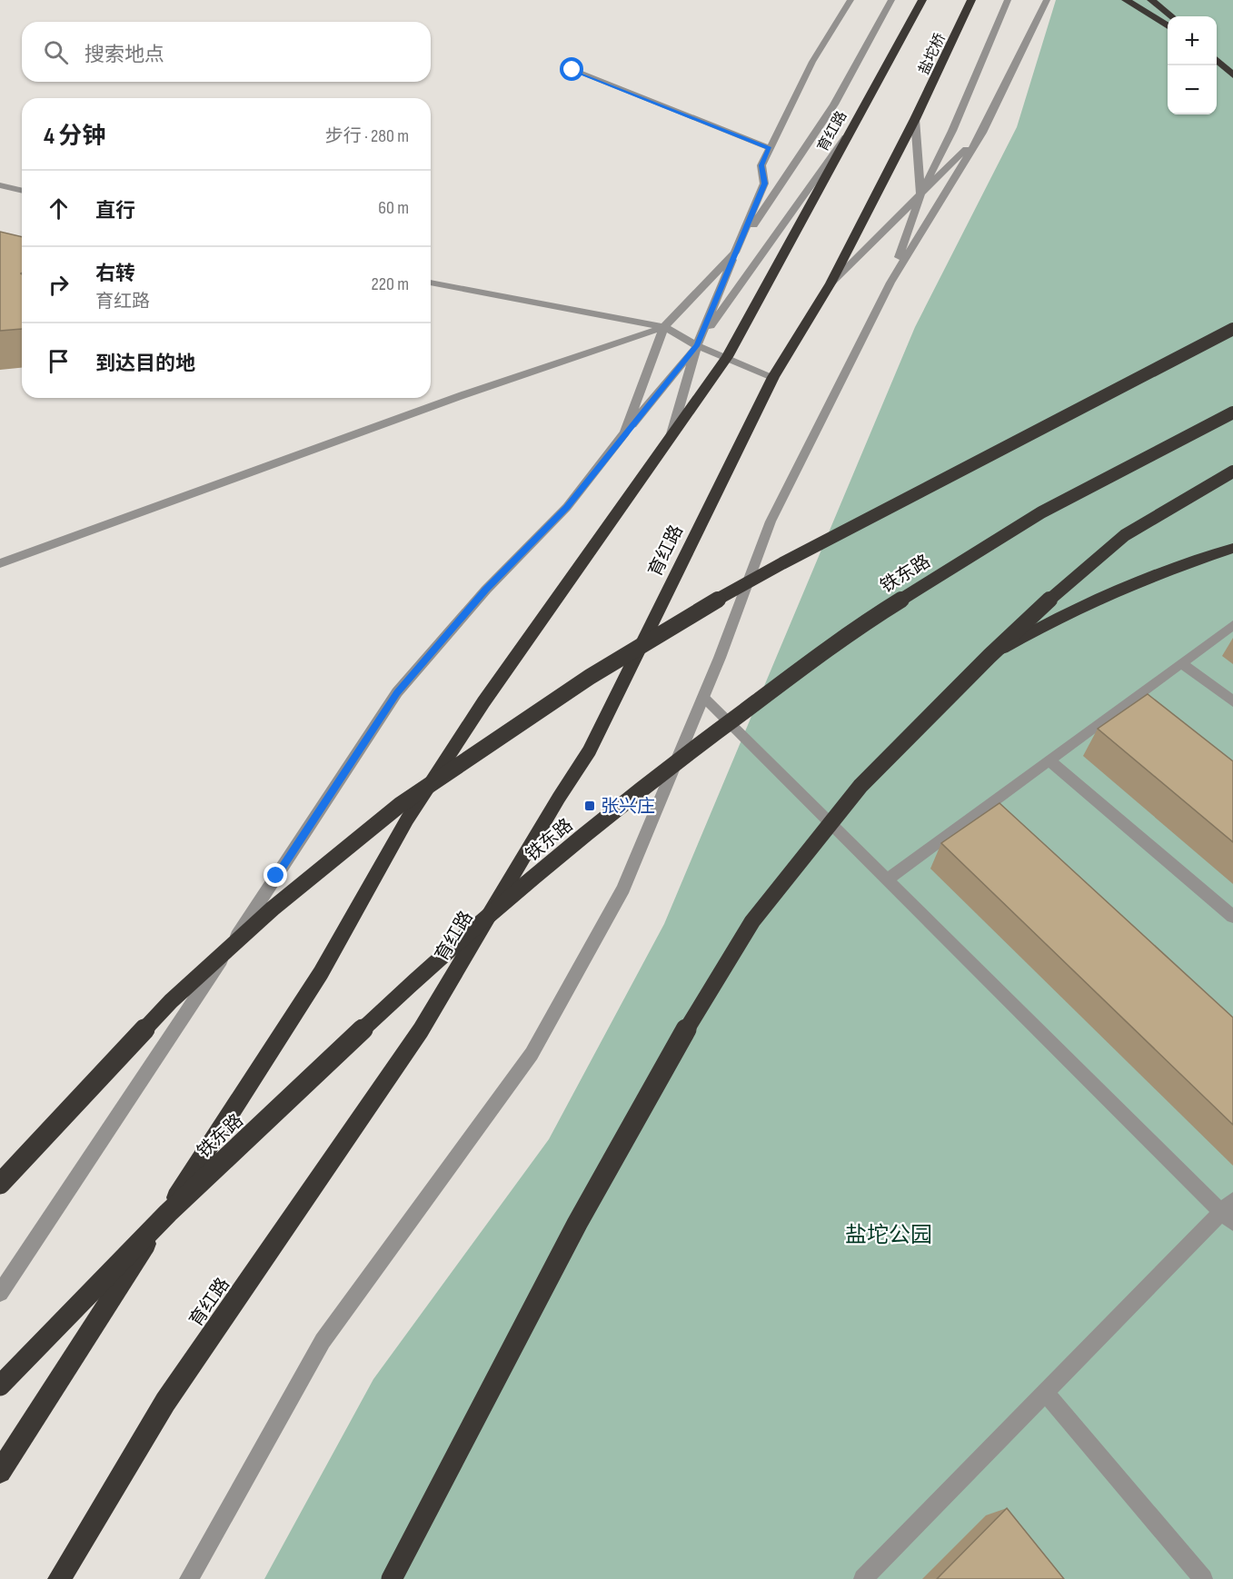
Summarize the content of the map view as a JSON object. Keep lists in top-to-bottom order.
{
  "streets": {
    "highway": ["盐坨桥", "育红路", "铁东路"]
  },
  "crossings": [
    ["盐坨桥", "育红路"]
  ],
  "parks": ["盐坨公园"],
  "places": {
    "transit": ["张兴庄"]
  },
  "page": {
    "map_buttons": ["+", "−"],
    "search": "搜索地点",
    "heading": ["4 分钟", "步行 · 280 m"],
    "list": [
      ["直行", "60 m"],
      ["右转", "育红路", "220 m"],
      "到达目的地"
    ]
  }
}
